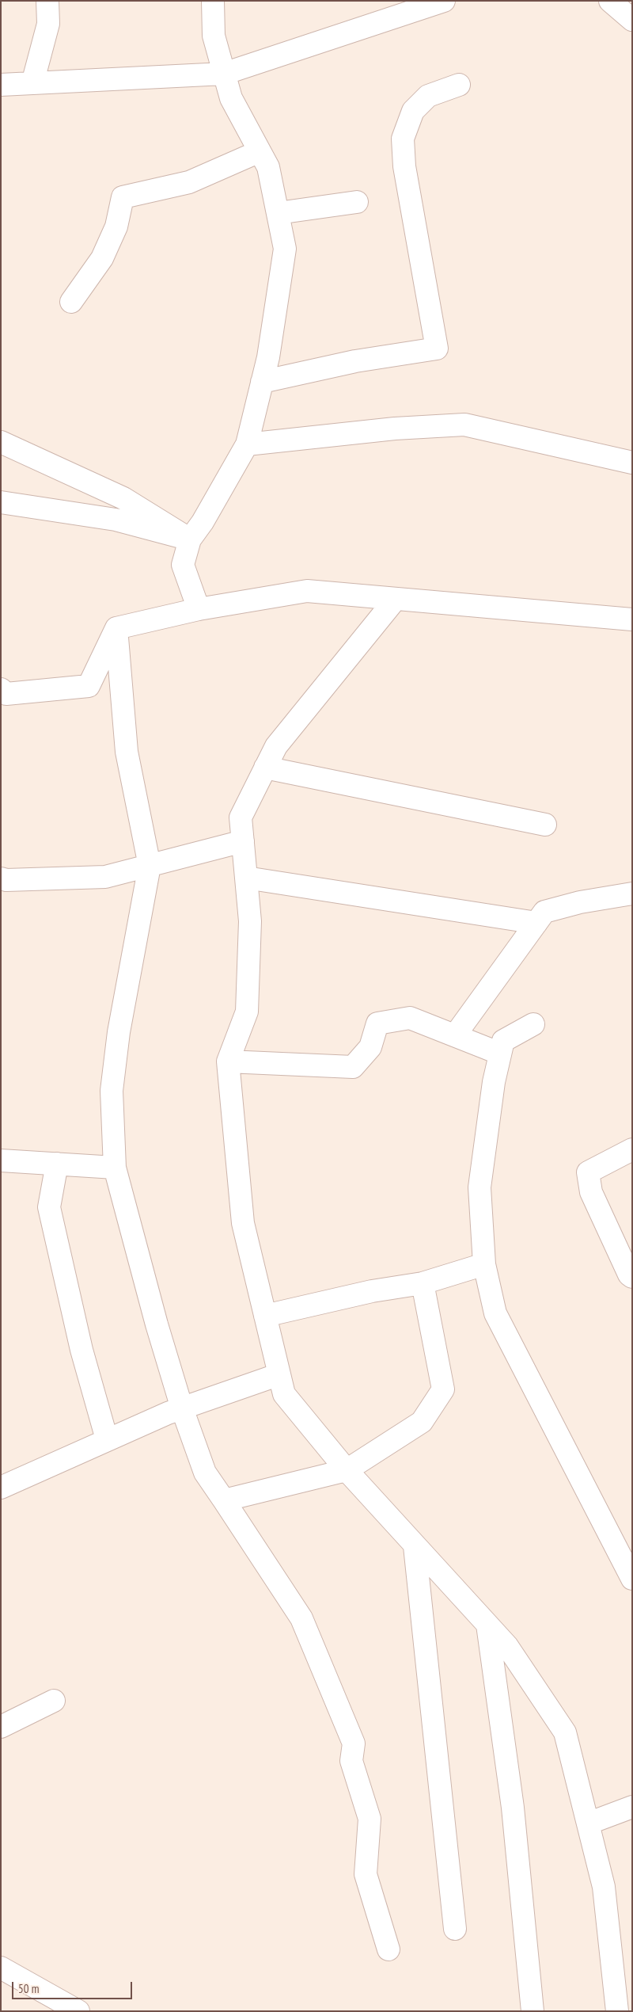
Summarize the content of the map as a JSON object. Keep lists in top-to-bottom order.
{
  "scale_bar": "50 m"
}
